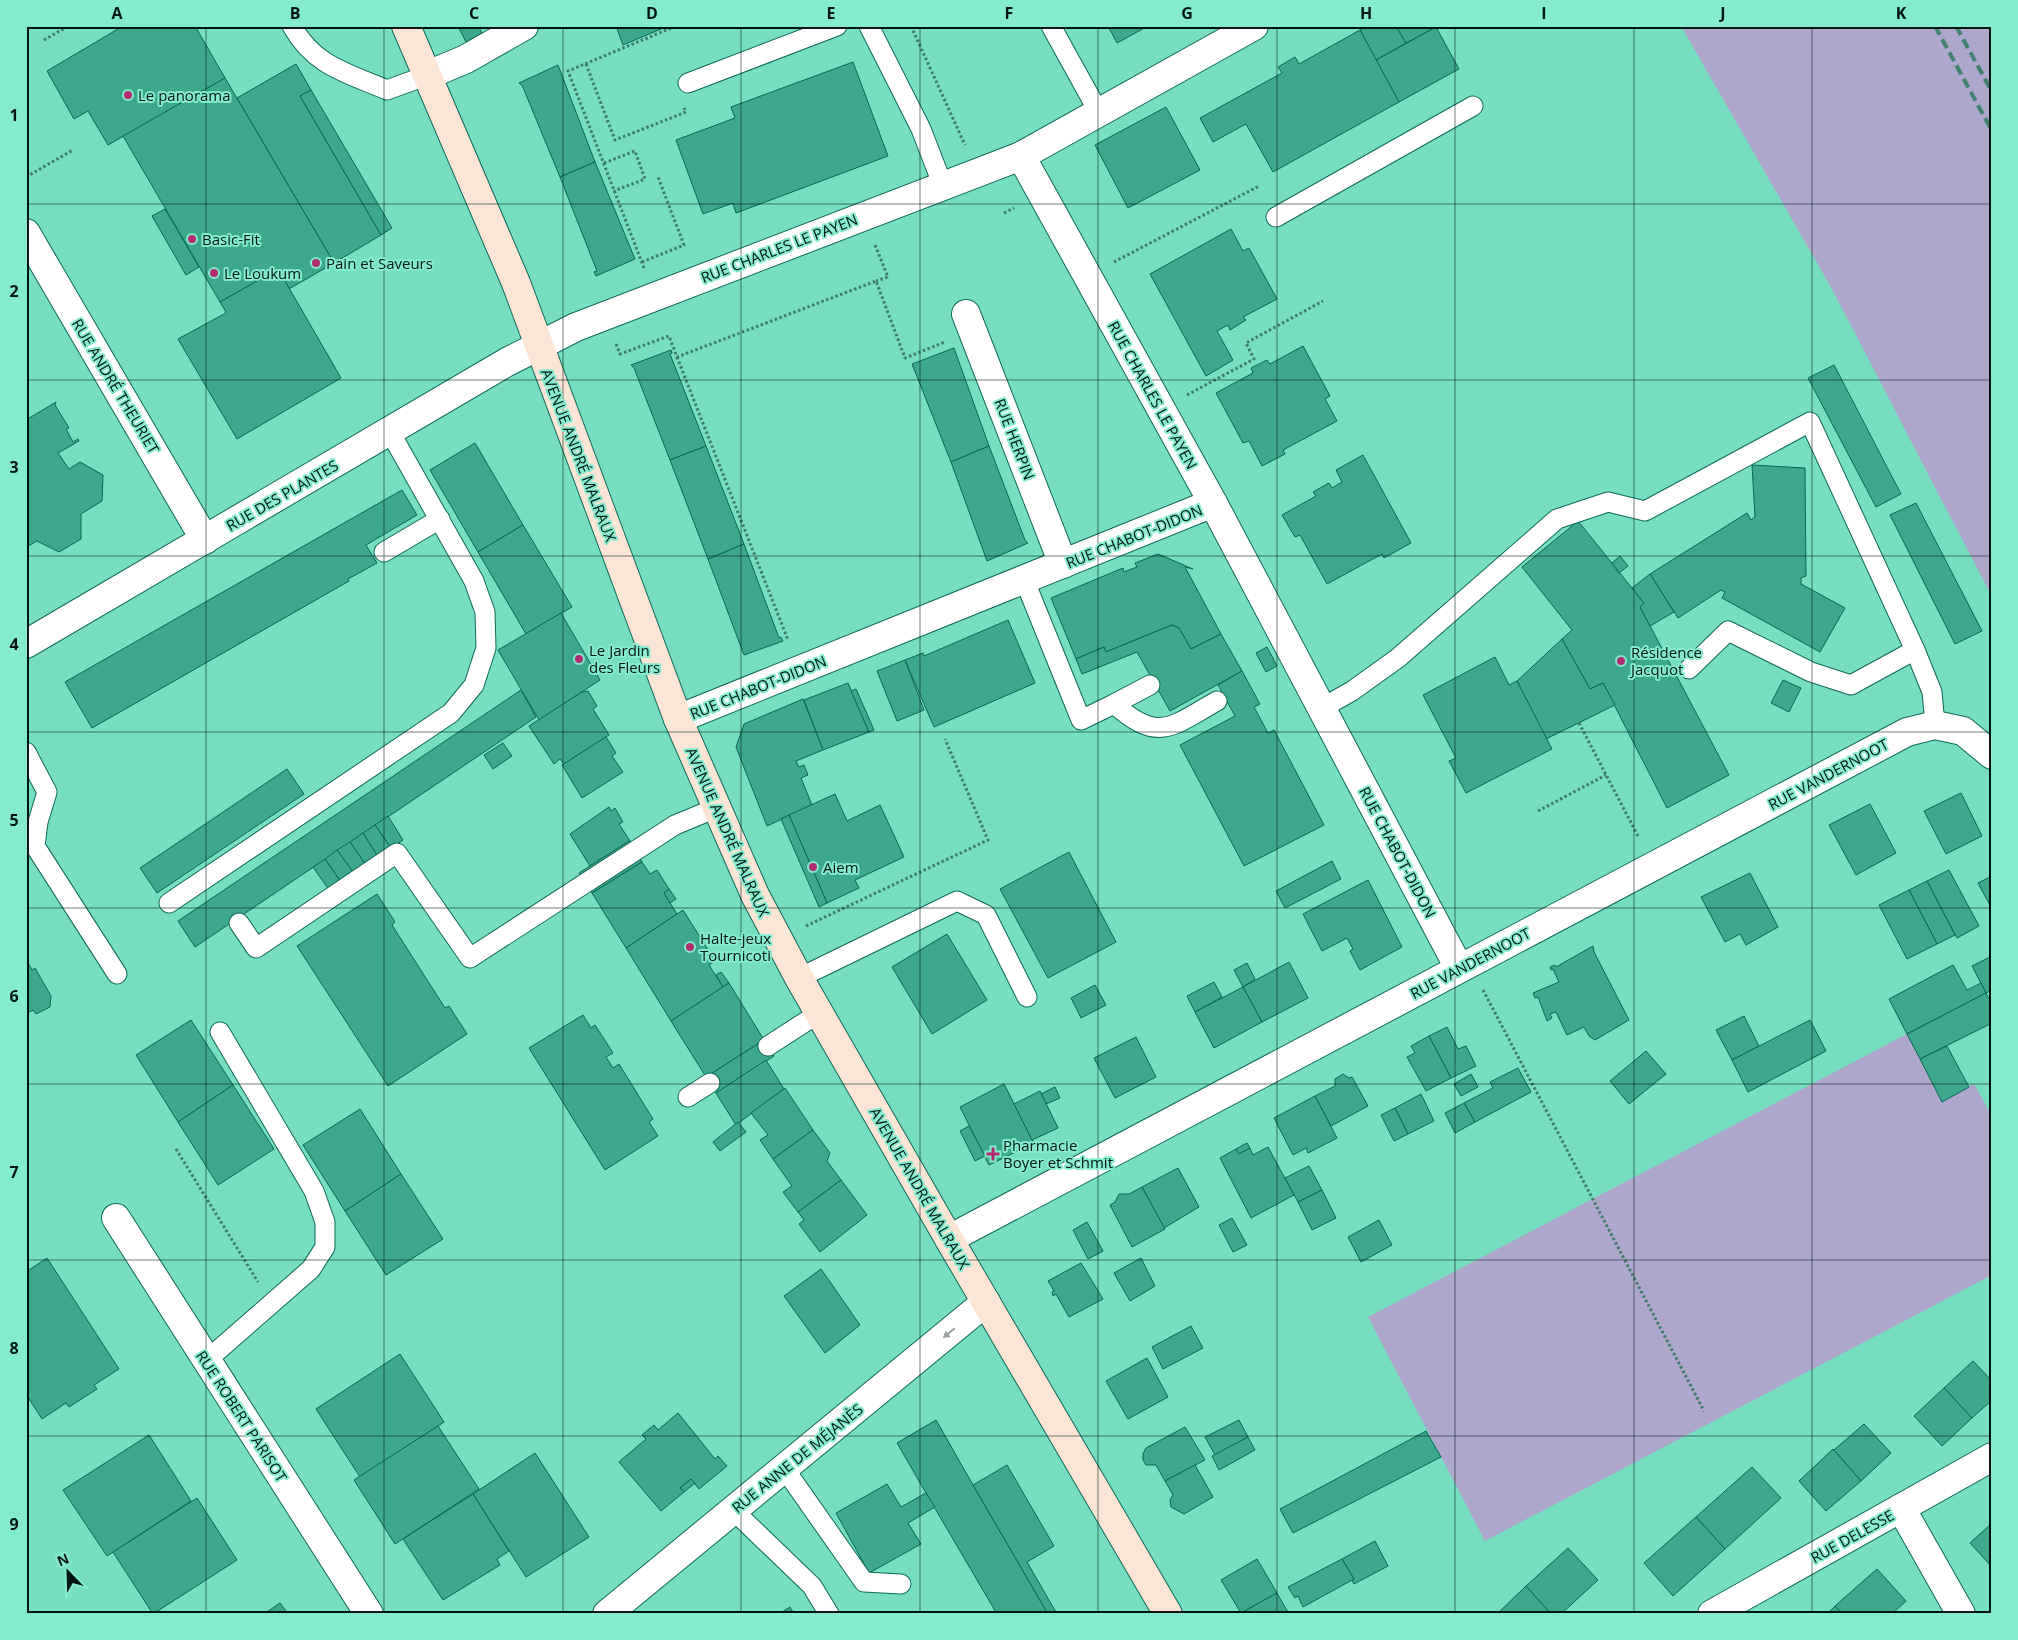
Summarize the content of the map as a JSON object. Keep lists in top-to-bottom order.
{
  "streets": {
    "main road": ["AVENUE ANDRÉ MALRAUX"],
    "street": [
      "RUE CHARLES LE PAYEN",
      "RUE ANDRÉ THEURIET",
      "RUE HERPIN",
      "RUE DES PLANTES",
      "RUE CHABOT-DIDON",
      "RUE VANDERNOOT",
      "RUE ROBERT PARISOT",
      "RUE ANNE DE MÉJANÈS",
      "RUE DELESSE"
    ]
  },
  "crossings": [
    ["RUE CHARLES LE PAYEN", "AVENUE ANDRÉ MALRAUX"],
    ["RUE CHARLES LE PAYEN", "RUE DES PLANTES"],
    ["RUE CHARLES LE PAYEN", "RUE CHABOT-DIDON"],
    ["RUE ANDRÉ THEURIET", "RUE DES PLANTES"],
    ["RUE HERPIN", "RUE CHABOT-DIDON"],
    ["AVENUE ANDRÉ MALRAUX", "RUE DES PLANTES"],
    ["AVENUE ANDRÉ MALRAUX", "RUE CHABOT-DIDON"],
    ["AVENUE ANDRÉ MALRAUX", "RUE VANDERNOOT"],
    ["AVENUE ANDRÉ MALRAUX", "RUE ANNE DE MÉJANÈS"],
    ["RUE CHABOT-DIDON", "RUE VANDERNOOT"]
  ],
  "one_way": ["RUE ANNE DE MÉJANÈS"],
  "places": {
    "other": [
      "Le panorama",
      "Basic-Fit",
      "Pain et Saveurs",
      "Le Loukum",
      "Le Jardin des Fleurs",
      "Résidence Jacquot",
      "Aiem",
      "Halte-jeux Tournicoti"
    ],
    "health": ["Pharmacie Boyer et Schmit"]
  },
  "north": "top left",
  "grid": {
    "columns": [
      "A",
      "B",
      "C",
      "D",
      "E",
      "F",
      "G",
      "H",
      "I",
      "J",
      "K"
    ],
    "rows": [
      "1",
      "2",
      "3",
      "4",
      "5",
      "6",
      "7",
      "8",
      "9"
    ]
  }
}
